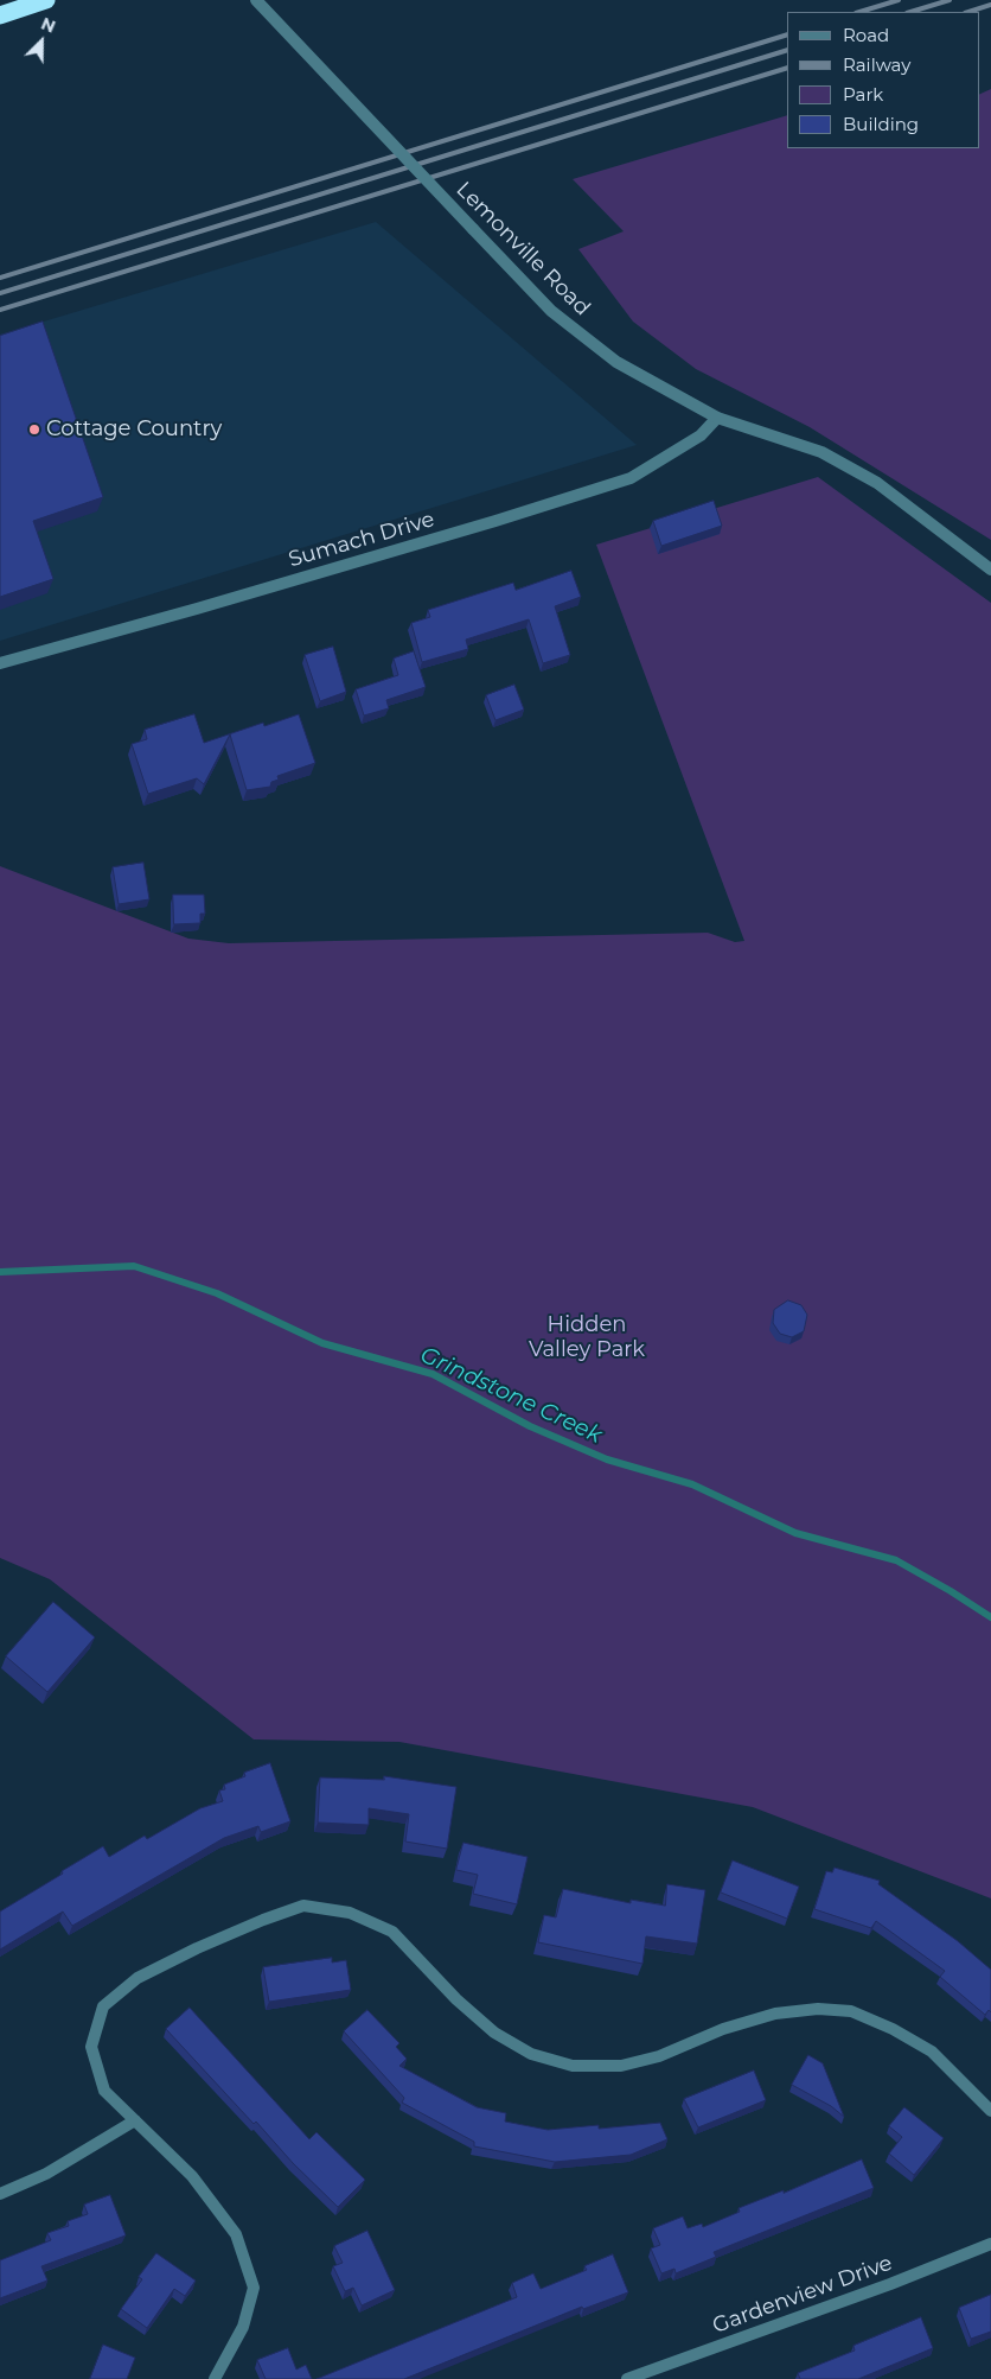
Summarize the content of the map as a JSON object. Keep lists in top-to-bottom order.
{
  "streets": {
    "street": ["Lemonville Road", "Sumach Drive", "Gardenview Drive"]
  },
  "crossings": [
    ["Lemonville Road", "Sumach Drive"]
  ],
  "water": ["Grindstone Creek"],
  "parks": ["Hidden Valley Park"],
  "places": ["Cottage Country"],
  "legend": [
    "Road",
    "Railway",
    "Park",
    "Building"
  ],
  "north": "top right"
}
